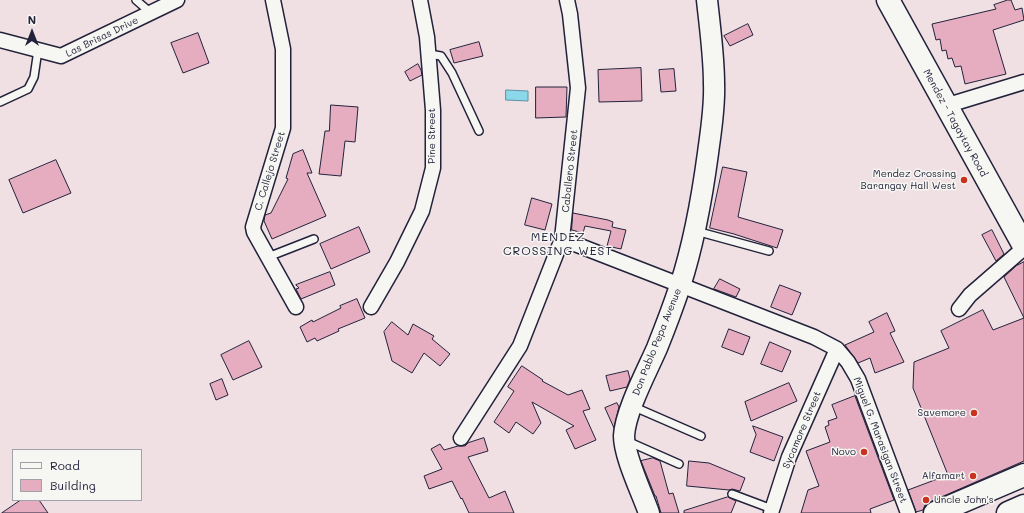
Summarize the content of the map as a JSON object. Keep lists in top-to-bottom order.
{
  "streets": {
    "main road": ["Mendez - Tagaytay Road"],
    "street": [
      "Las Brisas Drive",
      "Pine Street",
      "C. Callejo Street",
      "Caballero Street",
      "Don Pablo Pepa Avenue",
      "Sycamore Street",
      "Miguel G. Marasigan Street"
    ]
  },
  "crossings": [
    ["Sycamore Street", "Miguel G. Marasigan Street"]
  ],
  "districts": ["MENDEZ CROSSING WEST"],
  "places": [
    "Mendez Crossing Barangay Hall West",
    "Savemore",
    "Novo",
    "Alfamart",
    "Uncle John's"
  ],
  "legend": ["Road", "Building"],
  "north": "top"
}
